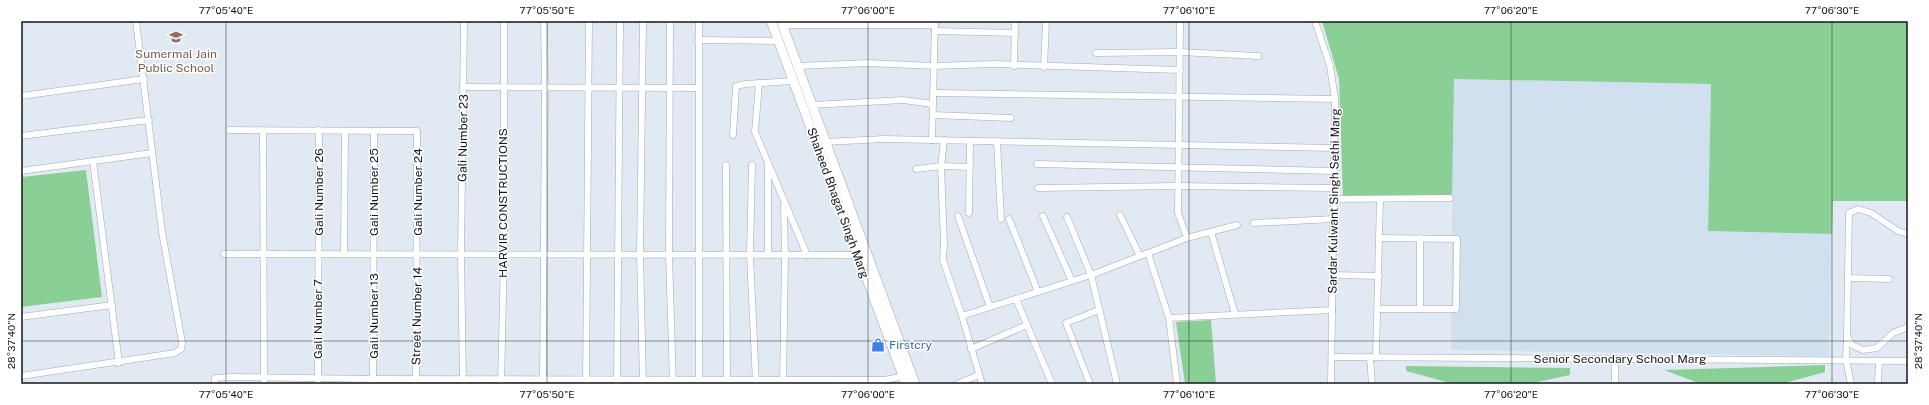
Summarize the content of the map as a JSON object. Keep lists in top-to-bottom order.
{
  "streets": {
    "main road": ["Shaheed Bhagat Singh Marg"],
    "street": [
      "Gali Number 23",
      "Gali Number 26",
      "Gali Number 25",
      "Gali Number 24",
      "Sardar Kulwant Singh Sethi Marg",
      "HARVIR CONSTRUCTIONS",
      "Gali Number 13",
      "Street Number 14",
      "Gali Number 7",
      "Senior Secondary School Marg"
    ]
  },
  "crossings": [
    ["Gali Number 26", "Gali Number 7"],
    ["Gali Number 25", "Gali Number 24"],
    ["Gali Number 25", "Gali Number 13"],
    ["Gali Number 24", "Street Number 14"],
    ["Sardar Kulwant Singh Sethi Marg", "Senior Secondary School Marg"]
  ],
  "places": {
    "school or university": ["Sumermal Jain Public School"],
    "shop": ["Firstcry"]
  },
  "coordinates": [
    "77°05'40\"E",
    "77°05'50\"E",
    "77°06'00\"E",
    "77°06'10\"E",
    "77°06'20\"E",
    "77°06'30\"E",
    "28°37'40\"N"
  ]
}
